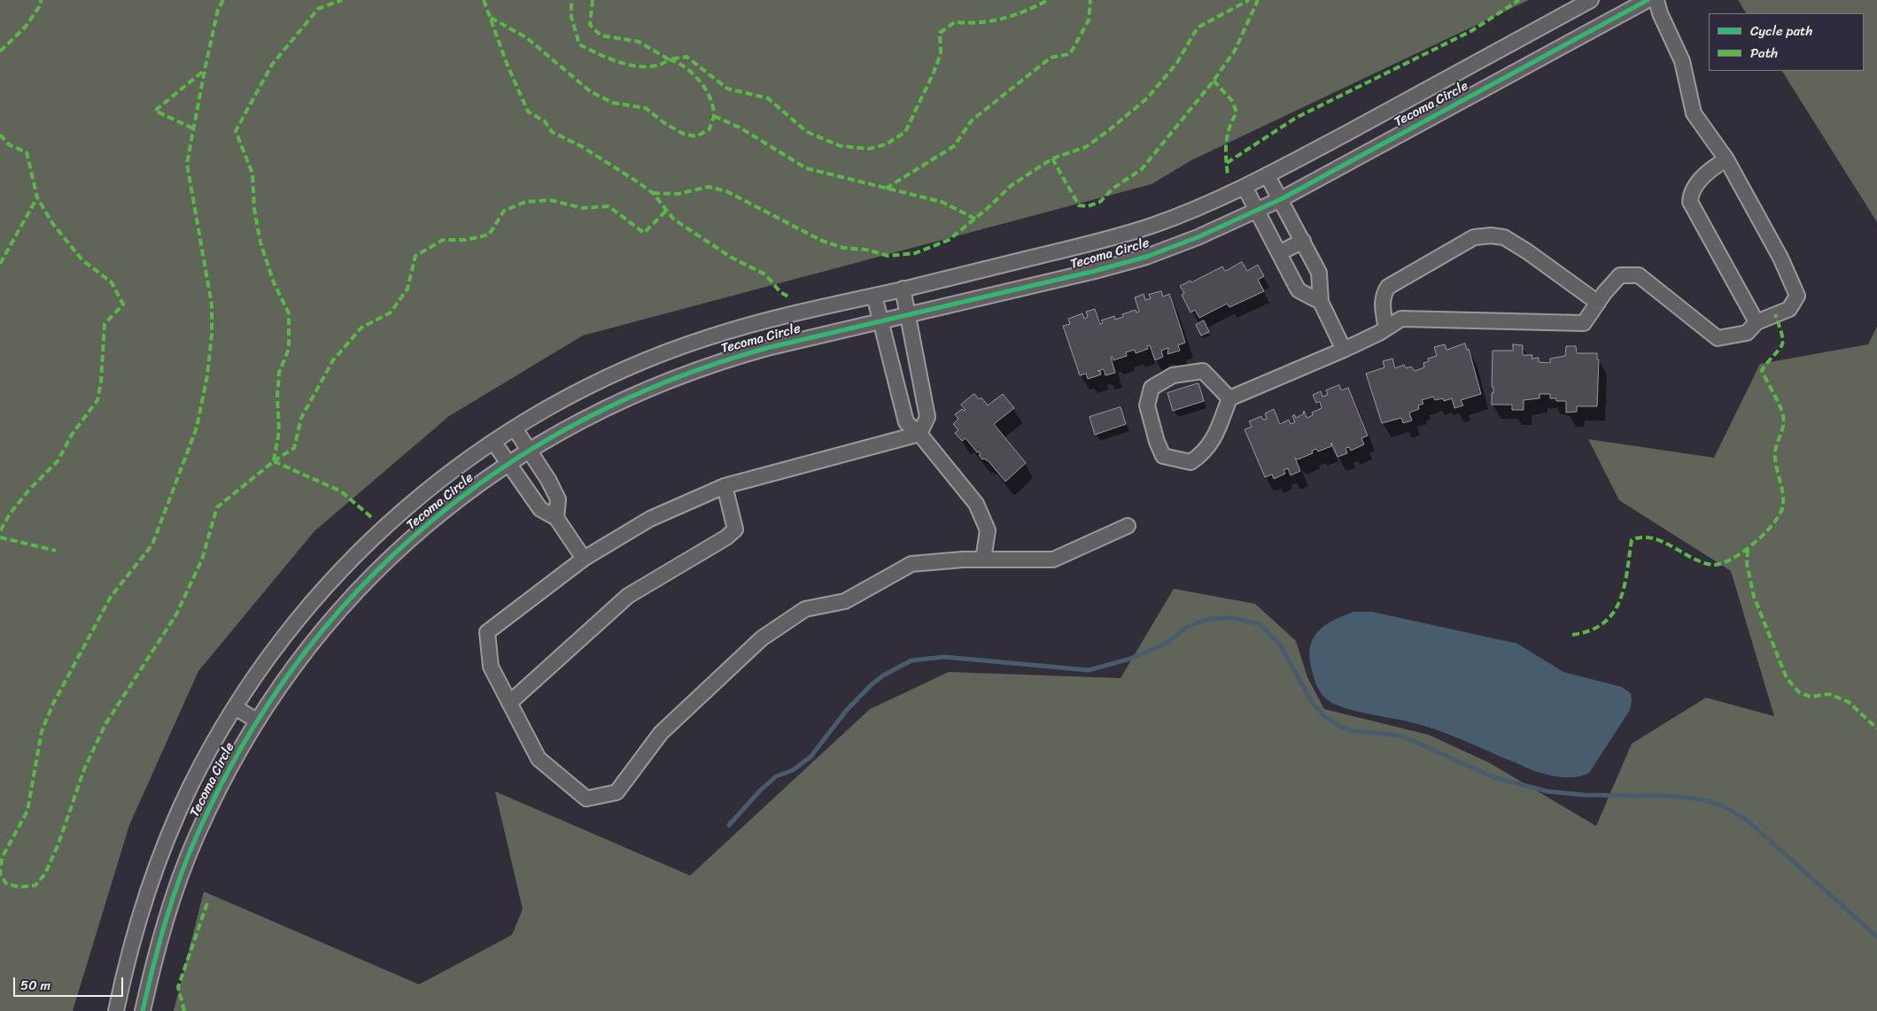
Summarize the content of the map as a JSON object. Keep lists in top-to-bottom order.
{
  "streets": {
    "street": ["Tecoma Circle"]
  },
  "legend": ["Cycle path", "Path"],
  "scale_bar": "50 m"
}
